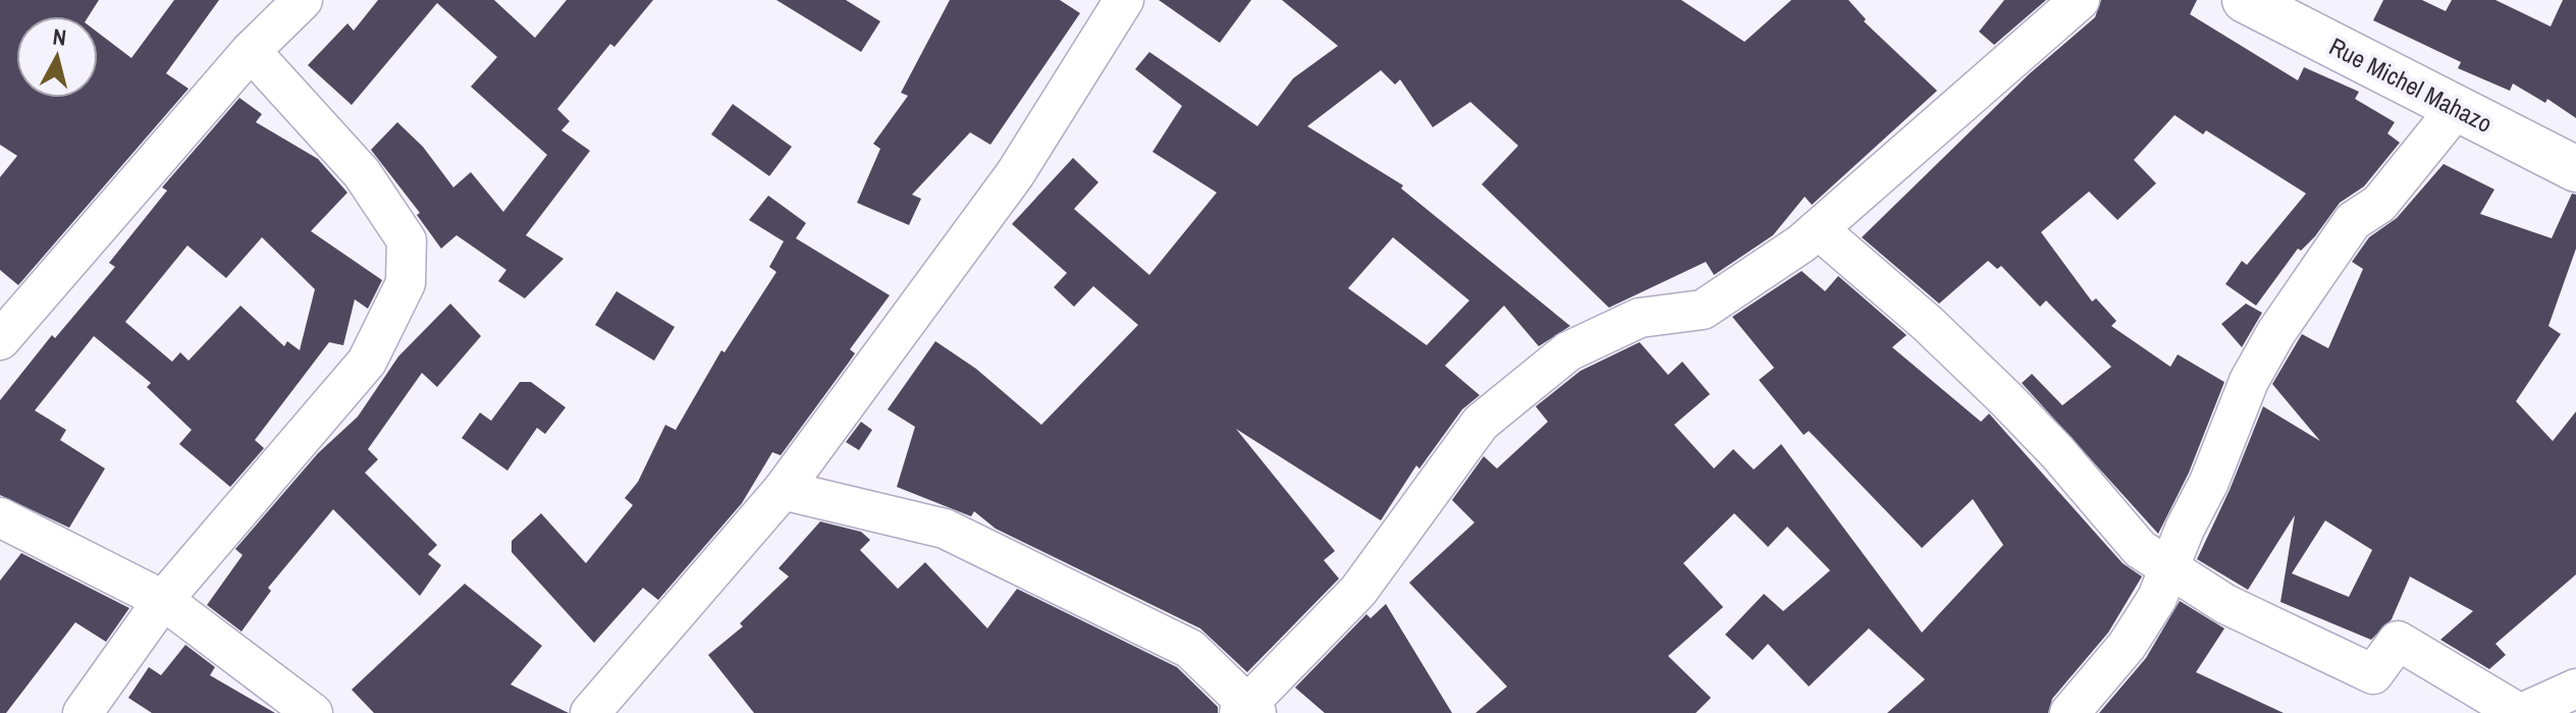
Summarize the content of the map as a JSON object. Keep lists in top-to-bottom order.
{
  "streets": {
    "street": ["Rue Michel Mahazo"]
  },
  "north": "top"
}
